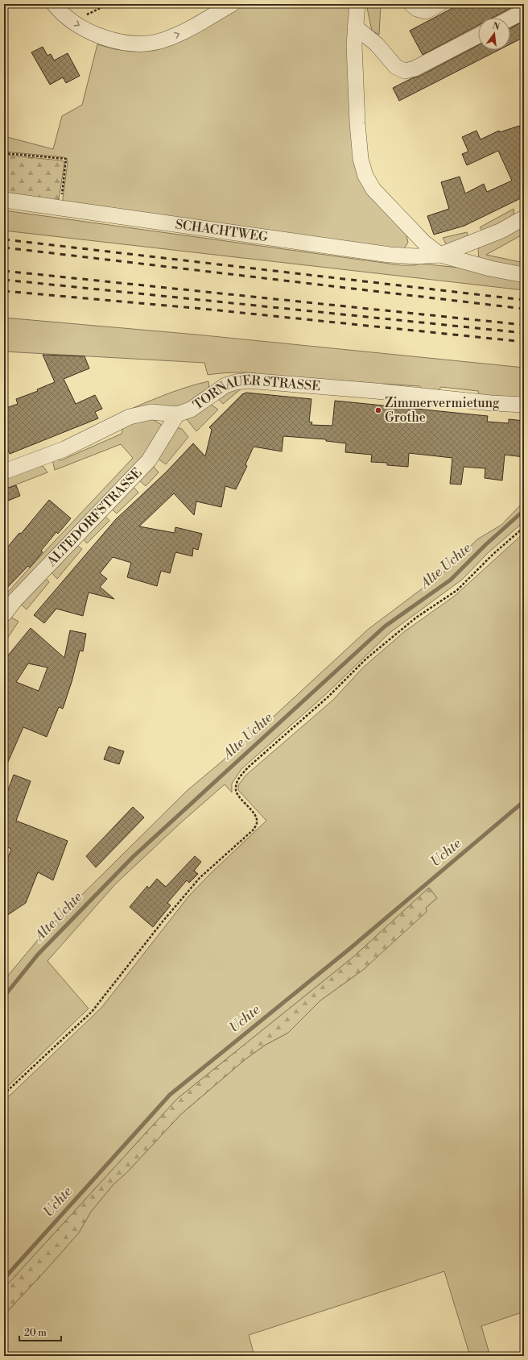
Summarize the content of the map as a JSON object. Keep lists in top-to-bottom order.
{
  "streets": {
    "street": ["SCHACHTWEG", "TORNAUER STRASSE", "ALTEDORFSTRASSE"]
  },
  "crossings": [
    ["TORNAUER STRASSE", "ALTEDORFSTRASSE"]
  ],
  "water": ["Alte Uchte", "Uchte"],
  "places": ["Zimmervermietung Grothe"],
  "scale_bar": "20 m",
  "north": "top"
}
